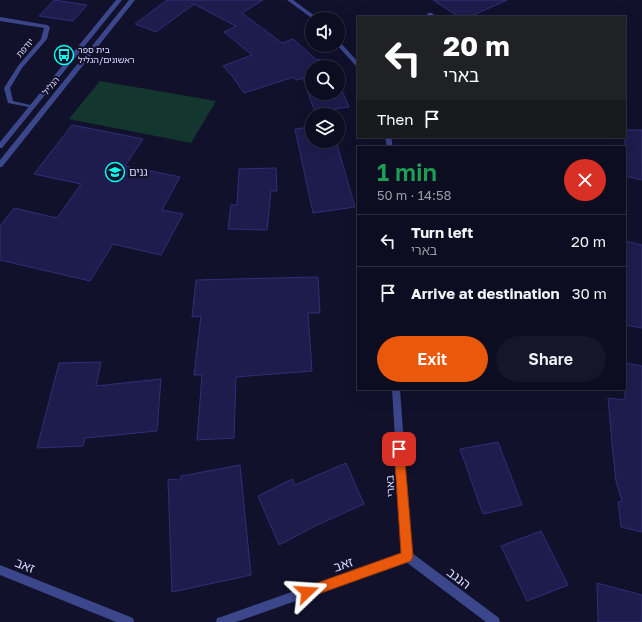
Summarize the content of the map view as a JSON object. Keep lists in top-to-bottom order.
{
  "streets": {
    "street": [
      "יודפת",
      "הגליל",
      "בארי",
      "זאב",
      "הנגב"
    ]
  },
  "crossings": [
    ["יודפת", "הגליל"],
    ["בארי", "זאב"],
    ["בארי", "הנגב"],
    ["זאב", "הנגב"]
  ],
  "places": {
    "bus stop": ["בית ספר ראשונים/הגליל"],
    "school or university": ["גנים"]
  },
  "page": {
    "turn": ["20 m", "בארי"],
    "then": "Then",
    "heading": ["1 min", "50 m · 14:58"],
    "list": [
      {
        "name": "Turn left",
        "note": "בארי",
        "value": "20 m"
      },
      {
        "name": "Arrive at destination",
        "value": "30 m"
      }
    ],
    "buttons": ["Exit", "Share"]
  }
}
